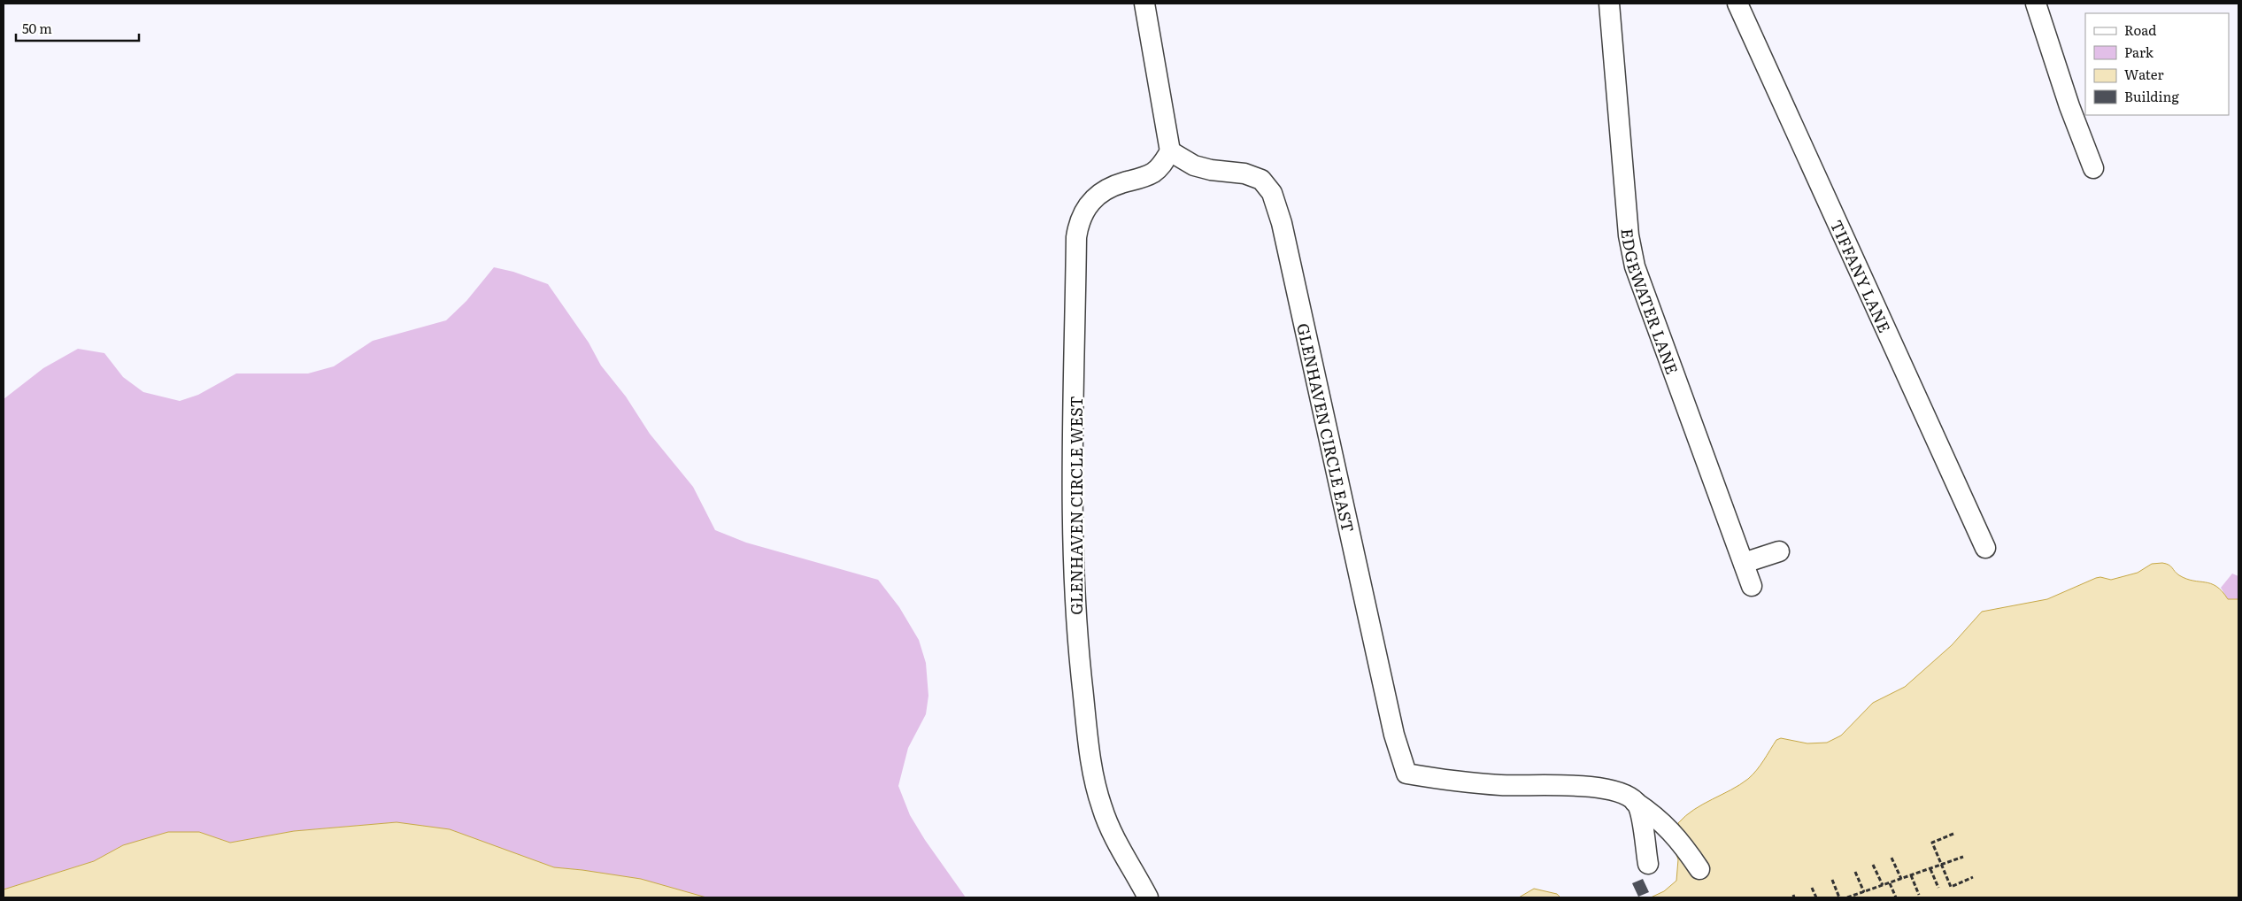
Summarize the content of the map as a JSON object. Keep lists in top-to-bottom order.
{
  "streets": {
    "street": [
      "TIFFANY LANE",
      "EDGEWATER LANE",
      "GLENHAVEN CIRCLE EAST",
      "GLENHAVEN CIRCLE WEST"
    ]
  },
  "crossings": [
    ["GLENHAVEN CIRCLE EAST", "GLENHAVEN CIRCLE WEST"]
  ],
  "legend": [
    "Road",
    "Park",
    "Water",
    "Building"
  ],
  "scale_bar": "50 m"
}
